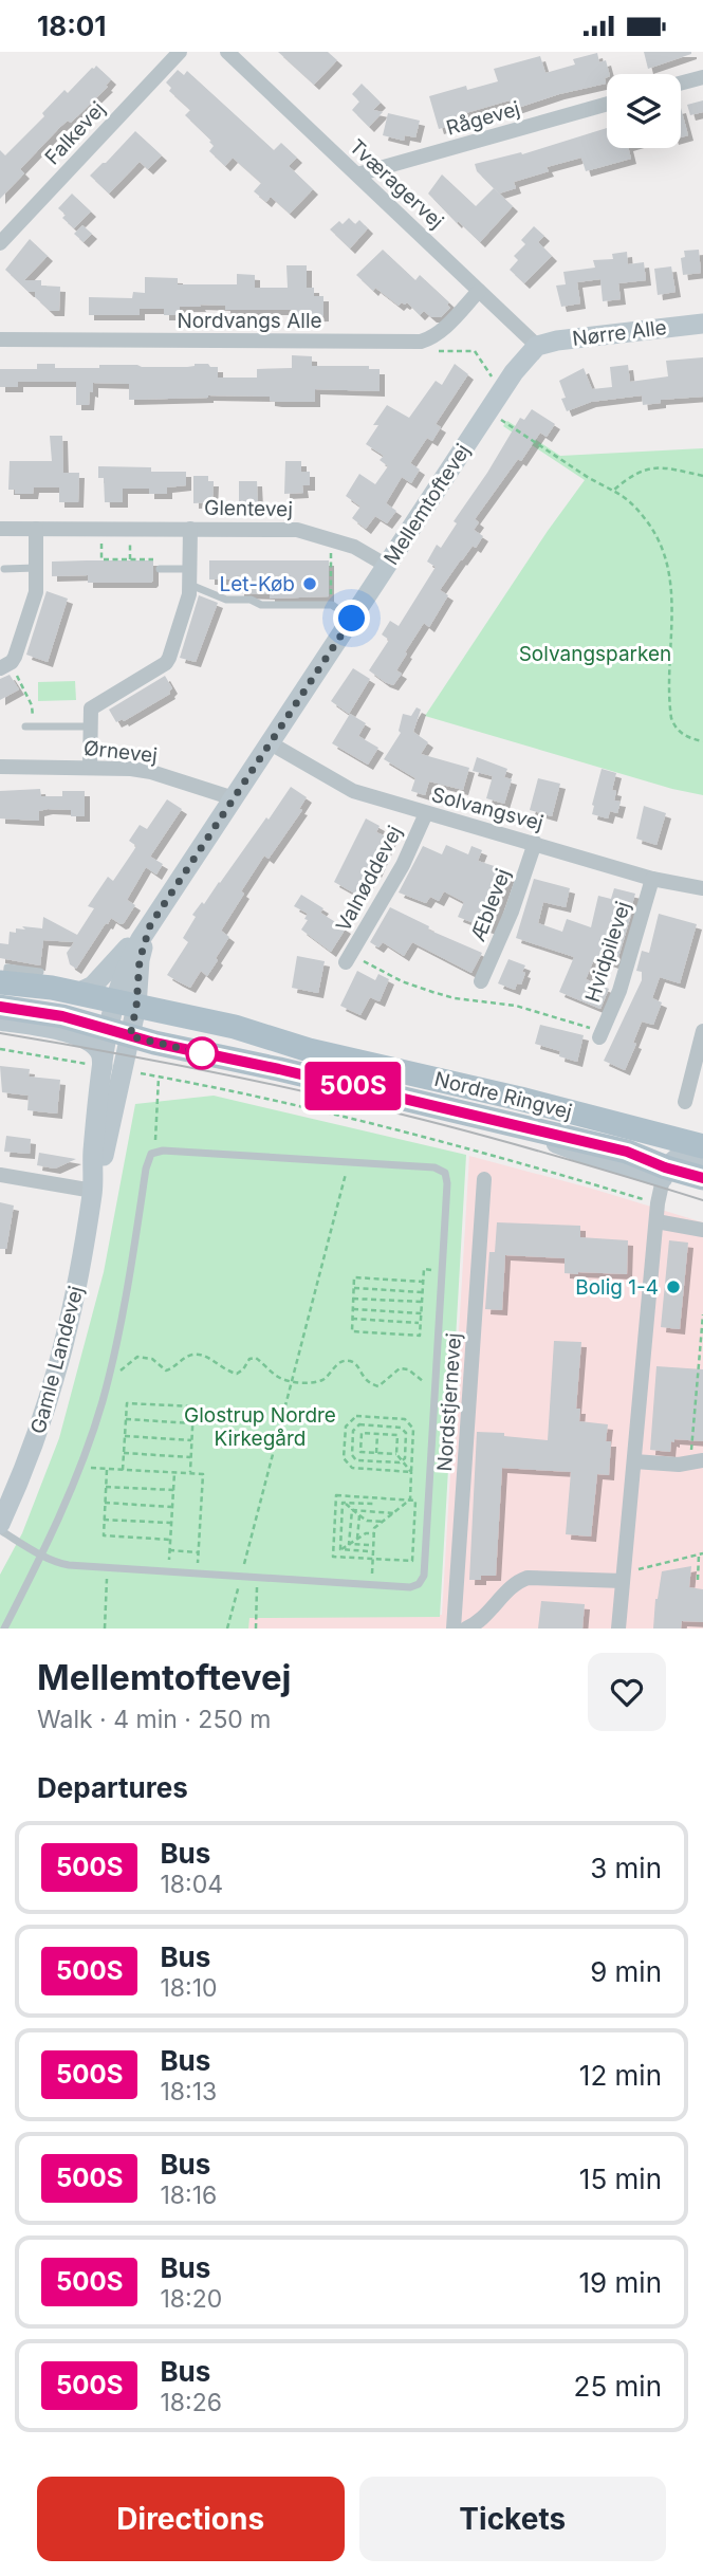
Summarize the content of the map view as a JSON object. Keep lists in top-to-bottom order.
{
  "streets": {
    "main road": ["Nordre Ringvej"],
    "street": [
      "Rågevej",
      "Falkevej",
      "Tværagervej",
      "Nordvangs Alle",
      "Nørre Alle",
      "Mellemtoftevej",
      "Glentevej",
      "Ørnevej",
      "Solvangsvej",
      "Valnøddevej",
      "Æblevej",
      "Hvidpilevej",
      "Gamle Landevej",
      "Nordstjernevej"
    ]
  },
  "crossings": [
    ["Rågevej", "Tværagervej"],
    ["Tværagervej", "Nørre Alle"],
    ["Tværagervej", "Mellemtoftevej"],
    ["Nørre Alle", "Mellemtoftevej"],
    ["Mellemtoftevej", "Glentevej"],
    ["Mellemtoftevej", "Ørnevej"],
    ["Mellemtoftevej", "Solvangsvej"],
    ["Mellemtoftevej", "Nordre Ringvej"],
    ["Mellemtoftevej", "Gamle Landevej"],
    ["Glentevej", "Ørnevej"],
    ["Solvangsvej", "Valnøddevej"],
    ["Solvangsvej", "Æblevej"],
    ["Solvangsvej", "Hvidpilevej"],
    ["Nordre Ringvej", "Gamle Landevej"]
  ],
  "parks": ["Solvangsparken", "Glostrup Nordre Kirkegård"],
  "places": ["Let-Køb", "Bolig 1-4"],
  "lines": ["bus line 500S"],
  "page": {
    "status": "18:01",
    "on_map": "500S",
    "heading": [
      ["Mellemtoftevej", "Walk · 4 min · 250 m"],
      "Departures"
    ],
    "list": [
      {
        "mark": "500S",
        "name": "Bus",
        "note": "18:04",
        "value": "3 min"
      },
      {
        "mark": "500S",
        "name": "Bus",
        "note": "18:10",
        "value": "9 min"
      },
      {
        "mark": "500S",
        "name": "Bus",
        "note": "18:13",
        "value": "12 min"
      },
      {
        "mark": "500S",
        "name": "Bus",
        "note": "18:16",
        "value": "15 min"
      },
      {
        "mark": "500S",
        "name": "Bus",
        "note": "18:20",
        "value": "19 min"
      },
      {
        "mark": "500S",
        "name": "Bus",
        "note": "18:26",
        "value": "25 min"
      }
    ],
    "buttons": ["Directions", "Tickets"]
  }
}
